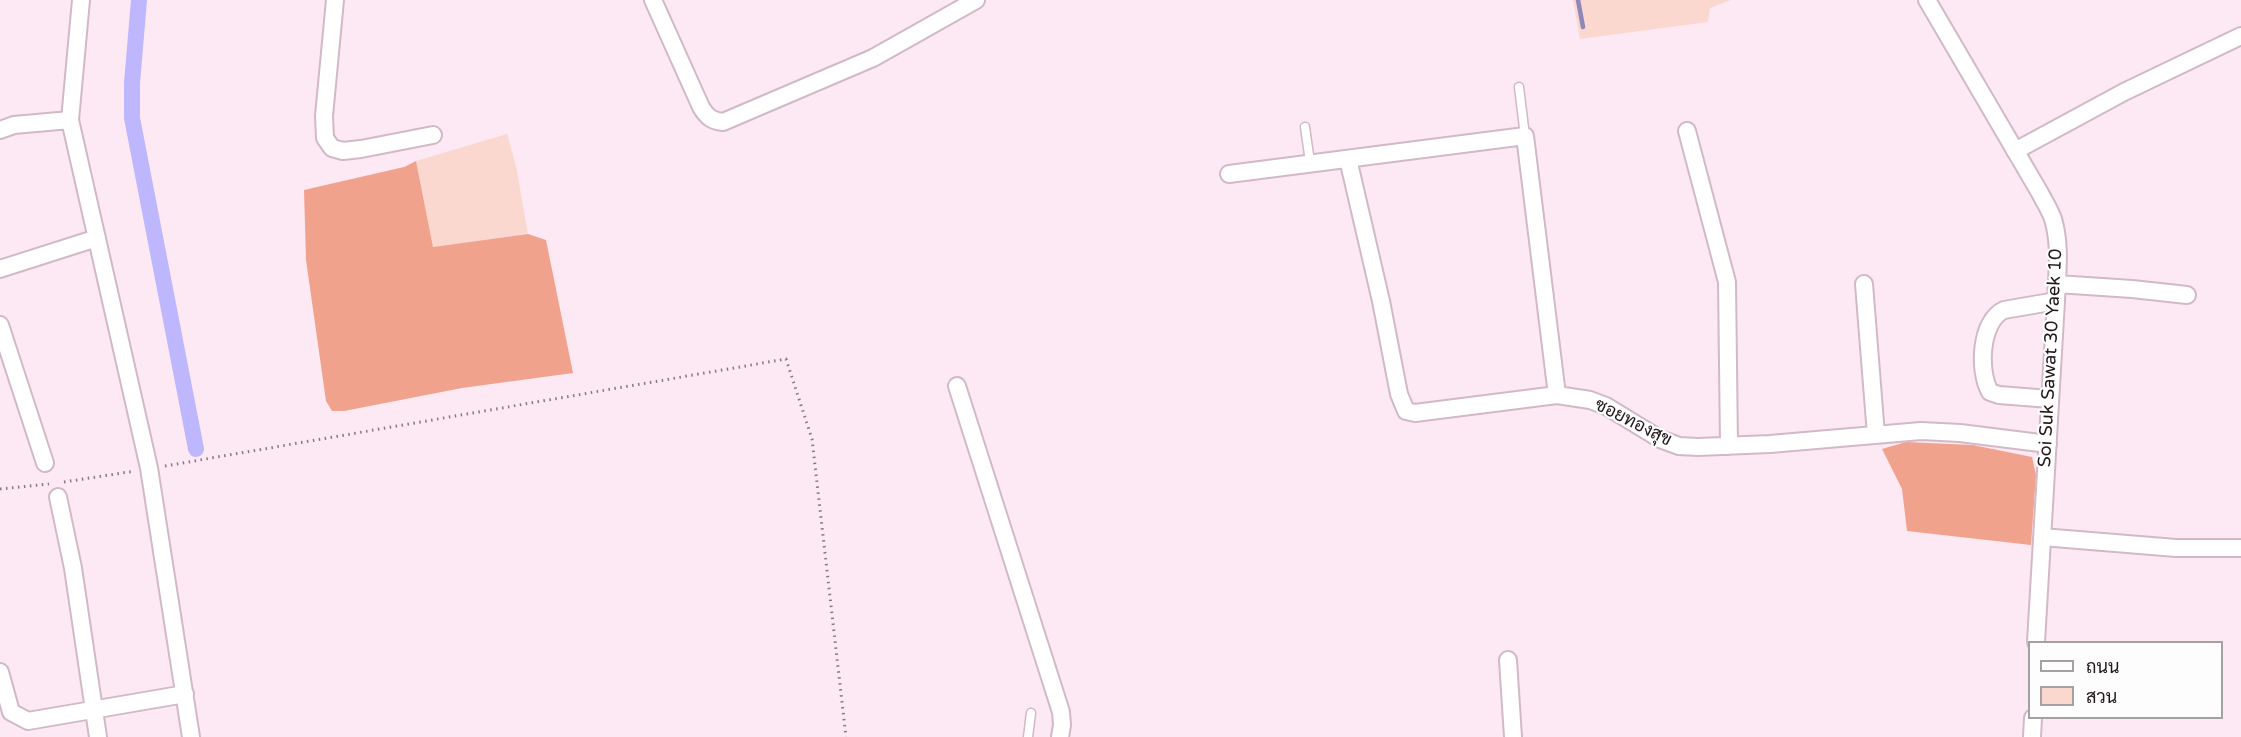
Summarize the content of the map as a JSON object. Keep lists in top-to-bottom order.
{
  "streets": {
    "street": ["Soi Suk Sawat 30 Yaek 10", "ซอยทองสุข"]
  },
  "crossings": [
    ["Soi Suk Sawat 30 Yaek 10", "ซอยทองสุข"]
  ],
  "legend": ["ถนน", "สวน"]
}
